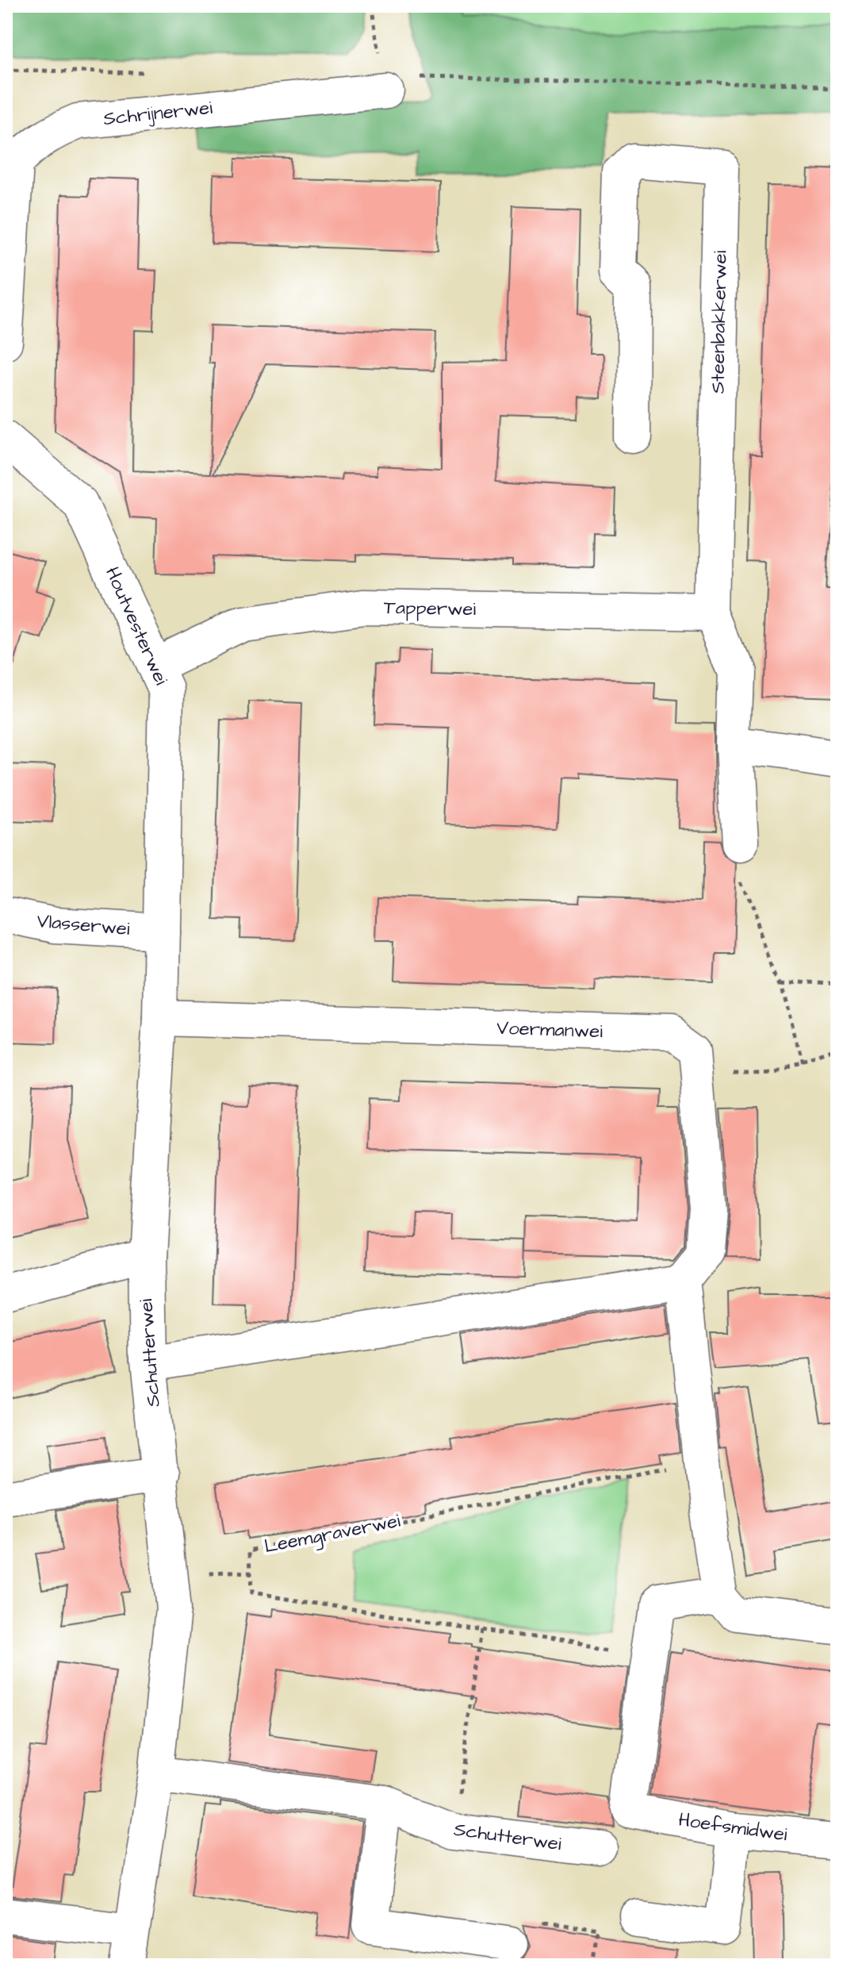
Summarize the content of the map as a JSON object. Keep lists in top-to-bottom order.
{
  "streets": {
    "street": [
      "Schrijnerwei",
      "Steenbakkerwei",
      "Tapperwei",
      "Houtvesterwei",
      "Vlasserwei",
      "Voermanwei",
      "Schutterwei",
      "Hoefsmidwei"
    ],
    "path": ["Leemgraverwei"]
  },
  "crossings": [
    ["Steenbakkerwei", "Tapperwei"],
    ["Tapperwei", "Houtvesterwei"],
    ["Houtvesterwei", "Vlasserwei"],
    ["Houtvesterwei", "Schutterwei"],
    ["Vlasserwei", "Schutterwei"],
    ["Voermanwei", "Schutterwei"],
    ["Leemgraverwei", "Hoefsmidwei"]
  ]
}
